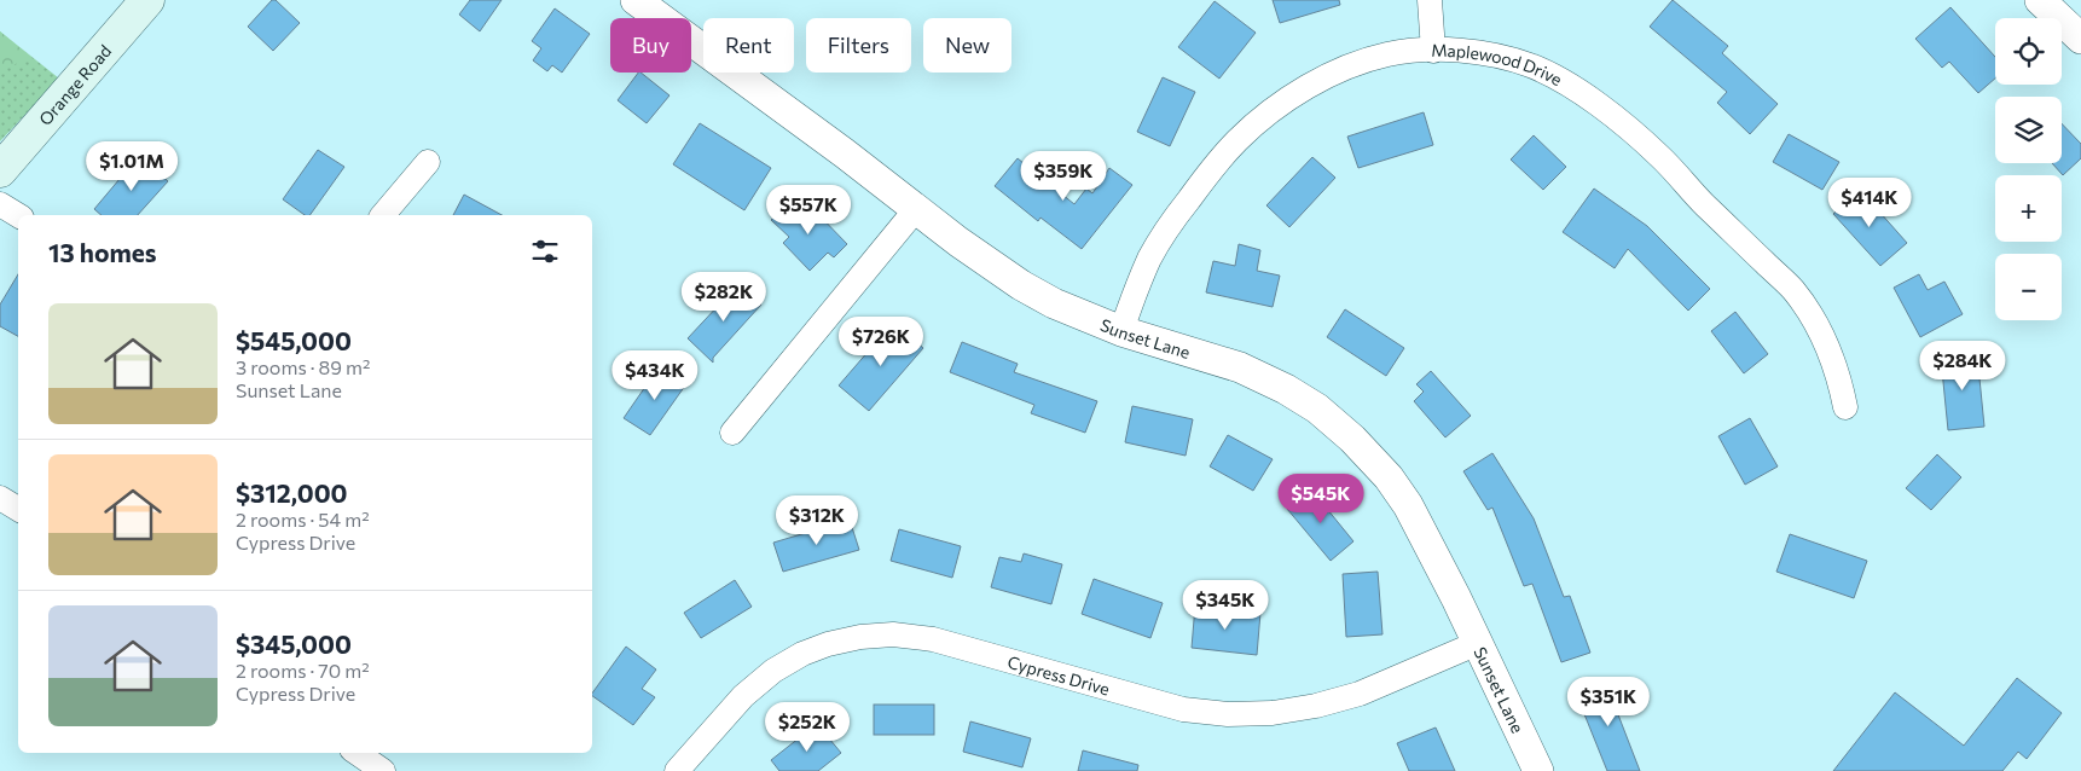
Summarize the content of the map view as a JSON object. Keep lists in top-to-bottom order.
{
  "streets": {
    "main road": ["Orange Road"],
    "street": ["Maplewood Drive", "Sunset Lane", "Cypress Drive"]
  },
  "crossings": [
    ["Maplewood Drive", "Sunset Lane"],
    ["Sunset Lane", "Cypress Drive"]
  ],
  "page": {
    "map_buttons": ["+", "−"],
    "chip": [
      "Buy",
      "Rent",
      "Filters",
      "New"
    ],
    "price": [
      "$1.01M",
      "$359K",
      "$414K",
      "$557K",
      "$282K",
      "$726K",
      "$284K",
      "$434K",
      "$545K",
      "$312K",
      "$345K",
      "$351K",
      "$252K"
    ],
    "heading": "13 homes",
    "list": [
      {
        "name": "$545,000",
        "note": "3 rooms · 89 m² · Sunset Lane"
      },
      {
        "name": "$312,000",
        "note": "2 rooms · 54 m² · Cypress Drive"
      },
      {
        "name": "$345,000",
        "note": "2 rooms · 70 m² · Cypress Drive"
      }
    ]
  }
}
